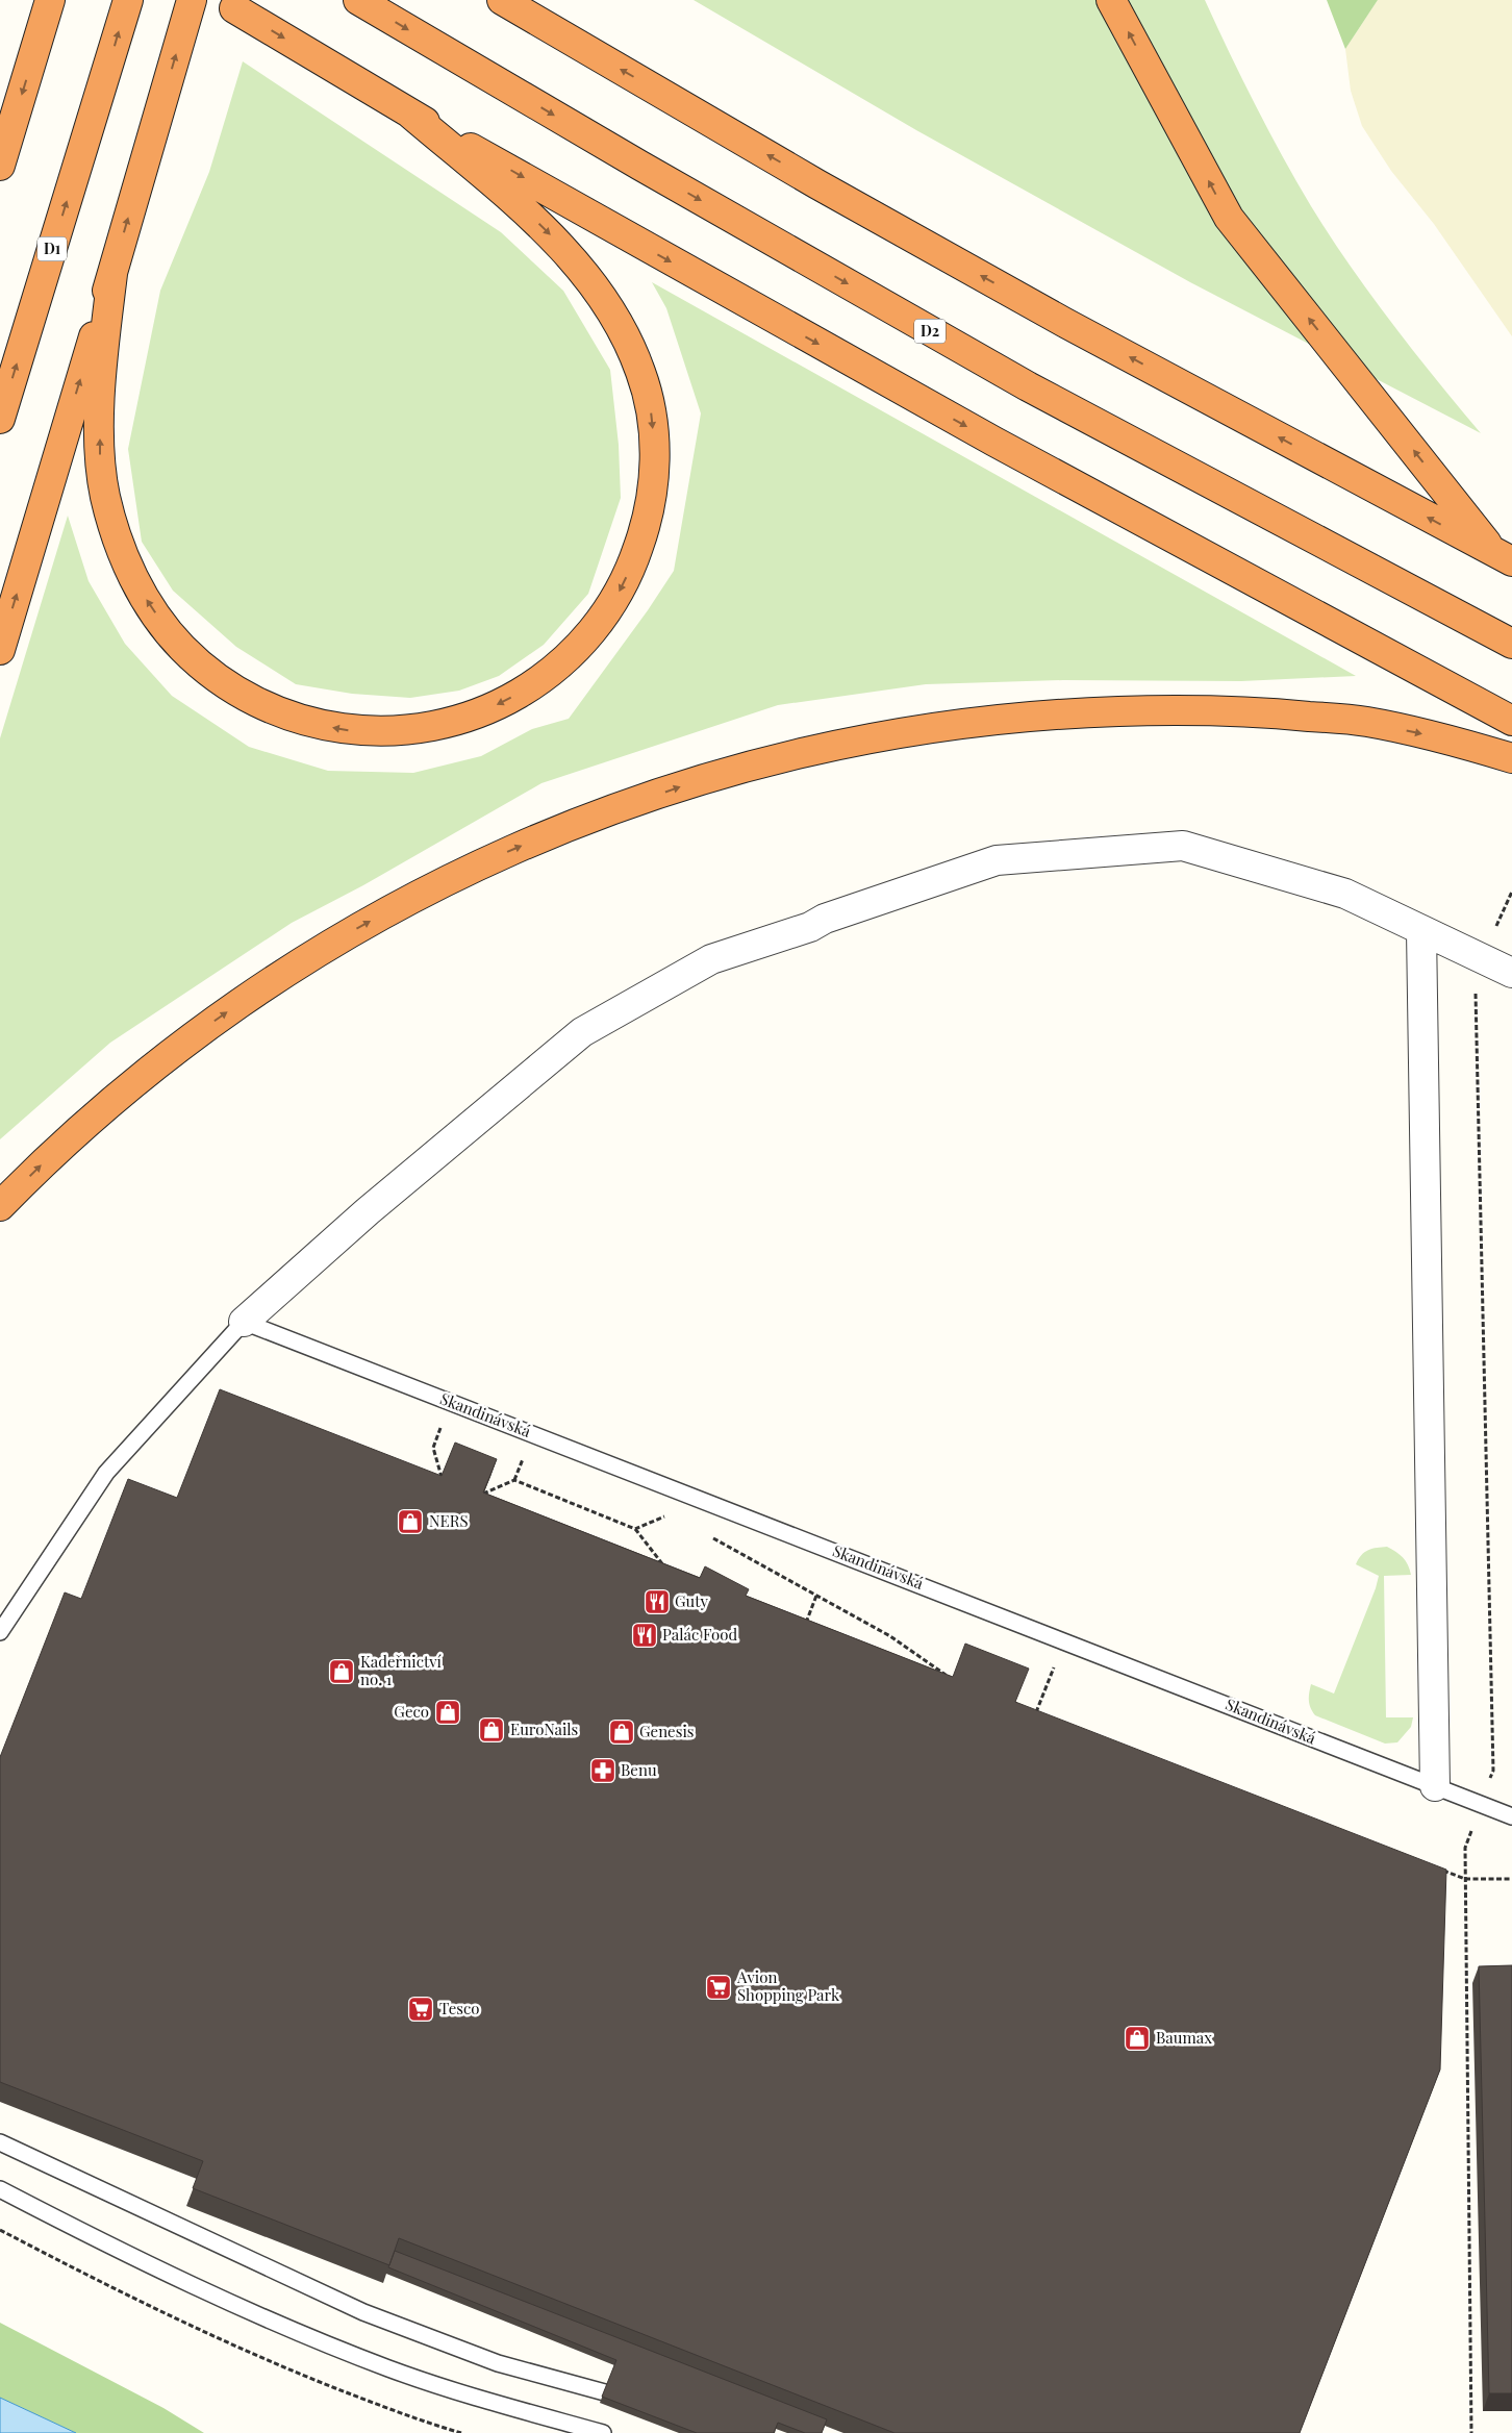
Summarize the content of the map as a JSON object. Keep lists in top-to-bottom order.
{
  "streets": {
    "highway": ["D1", "D2"],
    "lane": ["Skandinávská"]
  },
  "places": {
    "shop": [
      "NERS",
      "Kadeřnictví no. 1",
      "Geco",
      "EuroNails",
      "Genesis",
      "Baumax"
    ],
    "restaurant": ["Guty", "Palác Food"],
    "pharmacy": ["Benu"],
    "supermarket": ["Avion Shopping Park", "Tesco"]
  }
}
